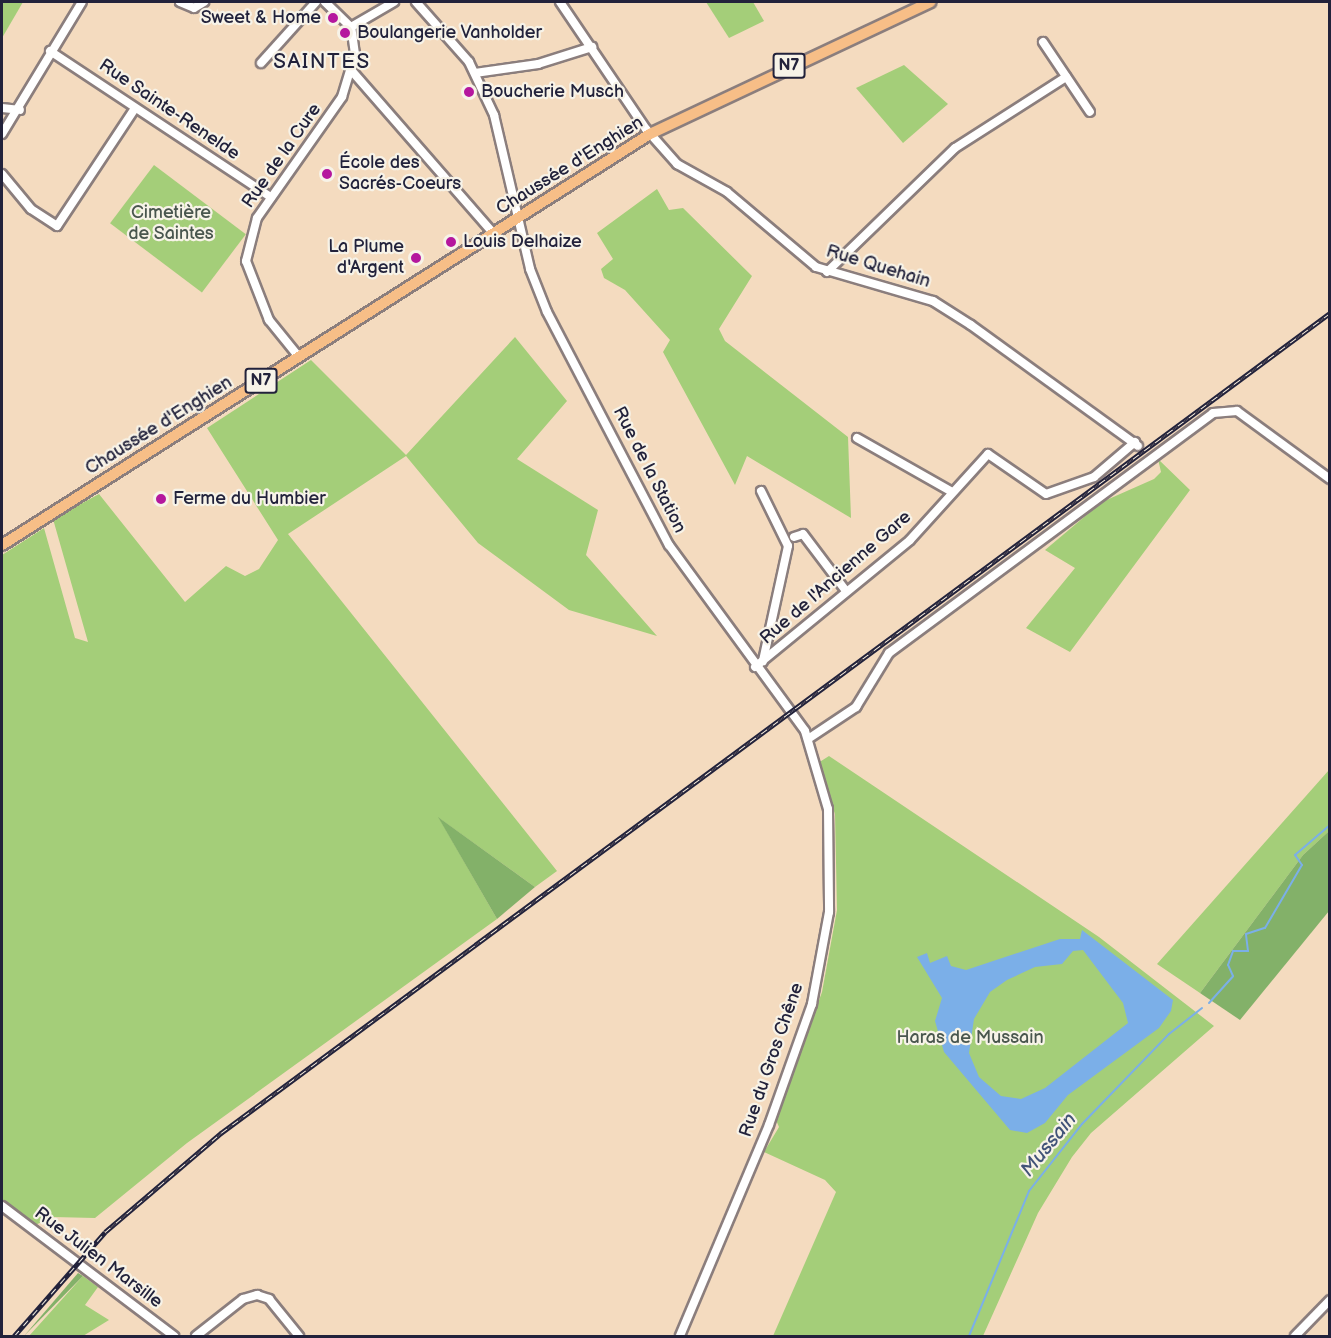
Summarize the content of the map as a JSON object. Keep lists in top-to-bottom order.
{
  "streets": {
    "main road": ["N7", "Chaussée d'Enghien"],
    "street": [
      "Rue Sainte-Renelde",
      "Rue de la Cure",
      "Rue Quehain",
      "Rue de la Station",
      "Rue de l'Ancienne Gare",
      "Rue du Gros Chêne",
      "Rue Julien Marsille"
    ]
  },
  "crossings": [
    ["Rue Sainte-Renelde", "Rue de la Cure"],
    ["Rue de la Cure", "Chaussée d'Enghien"],
    ["Chaussée d'Enghien", "Rue Quehain"],
    ["Chaussée d'Enghien", "Rue de la Station"],
    ["Rue Quehain", "Rue de l'Ancienne Gare"],
    ["Rue de la Station", "Rue de l'Ancienne Gare"],
    ["Rue de la Station", "Rue du Gros Chêne"]
  ],
  "districts": ["SAINTES"],
  "water": ["Mussain"],
  "parks": ["Cimetière de Saintes", "Haras de Mussain"],
  "places": [
    "Sweet & Home",
    "Boulangerie Vanholder",
    "Boucherie Musch",
    "École des Sacrés-Coeurs",
    "Louis Delhaize",
    "La Plume d'Argent",
    "Ferme du Humbier"
  ]
}
